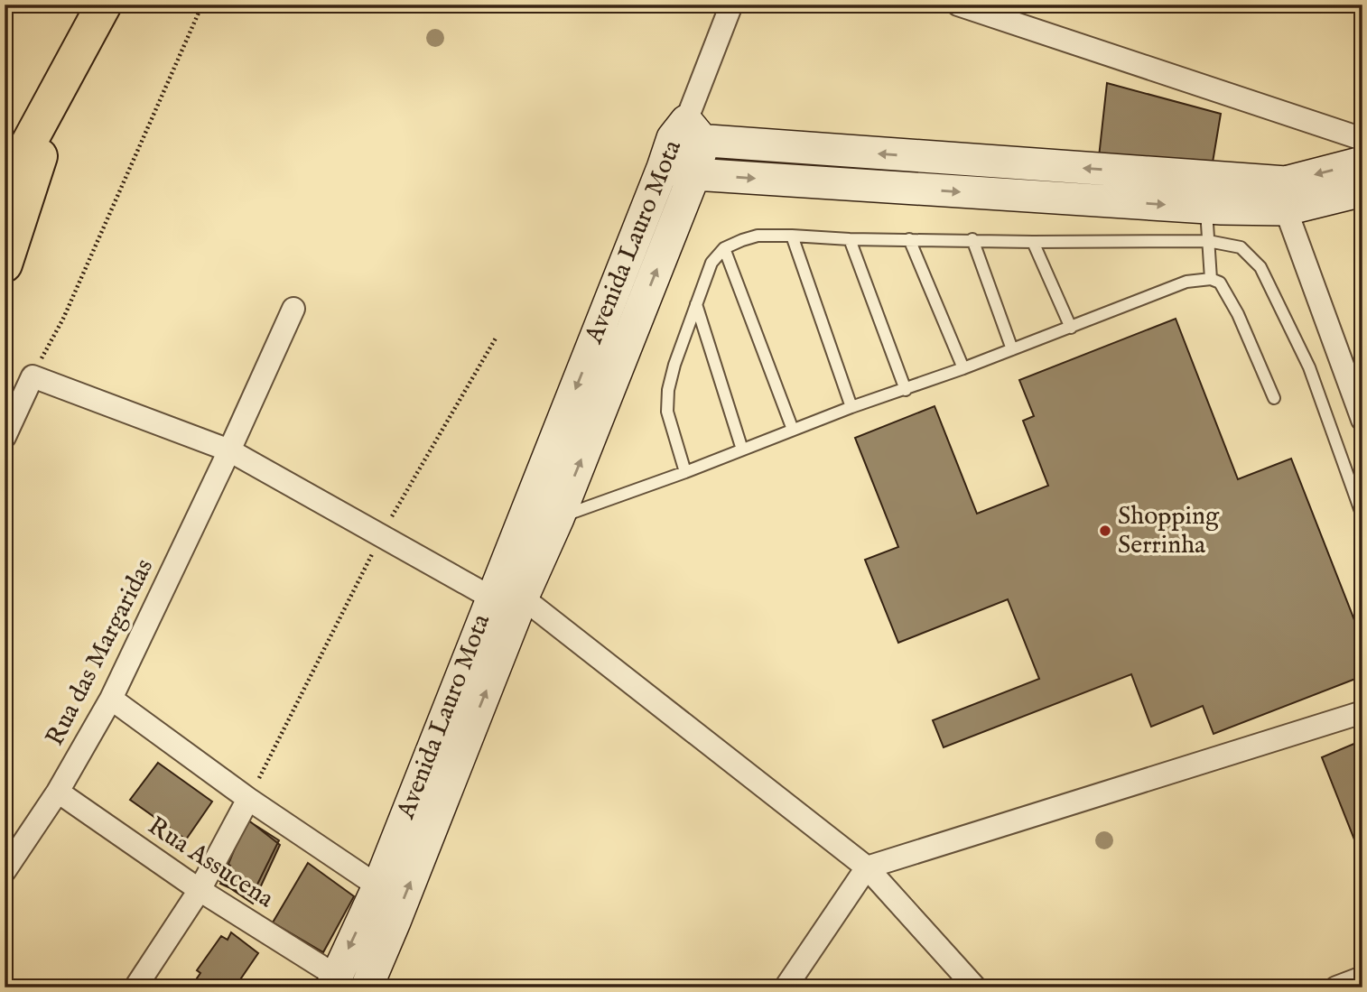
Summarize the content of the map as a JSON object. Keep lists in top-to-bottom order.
{
  "streets": {
    "street": ["Avenida Lauro Mota", "Rua das Margaridas", "Rua Assucena"]
  },
  "crossings": [
    ["Avenida Lauro Mota", "Rua Assucena"],
    ["Rua das Margaridas", "Rua Assucena"]
  ],
  "places": ["Shopping Serrinha"]
}
